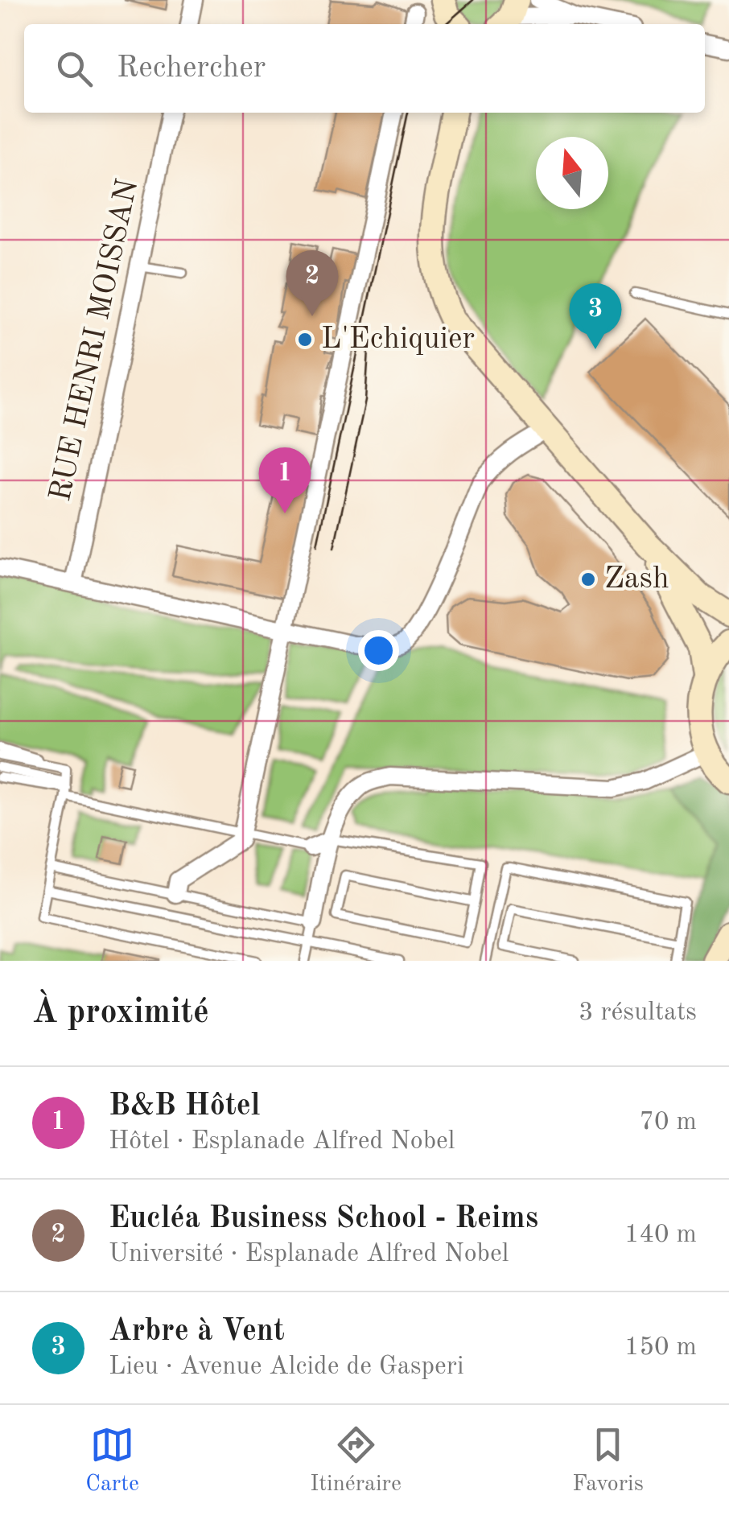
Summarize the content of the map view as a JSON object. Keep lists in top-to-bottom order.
{
  "streets": {
    "street": ["RUE HENRI MOISSAN"]
  },
  "places": ["L'Echiquier", "Zash"],
  "north": "top",
  "page": {
    "search": "Rechercher",
    "pins": ["2", "3", "1"],
    "heading": ["À proximité", "3 résultats"],
    "list": [
      {
        "mark": "1",
        "name": "B&B Hôtel",
        "note": "Hôtel · Esplanade Alfred Nobel",
        "value": "70 m"
      },
      {
        "mark": "2",
        "name": "Eucléa Business School - Reims",
        "note": "Université · Esplanade Alfred Nobel",
        "value": "140 m"
      },
      {
        "mark": "3",
        "name": "Arbre à Vent",
        "note": "Lieu · Avenue Alcide de Gasperi",
        "value": "150 m"
      }
    ],
    "nav": ["Carte", "Itinéraire", "Favoris"]
  }
}
